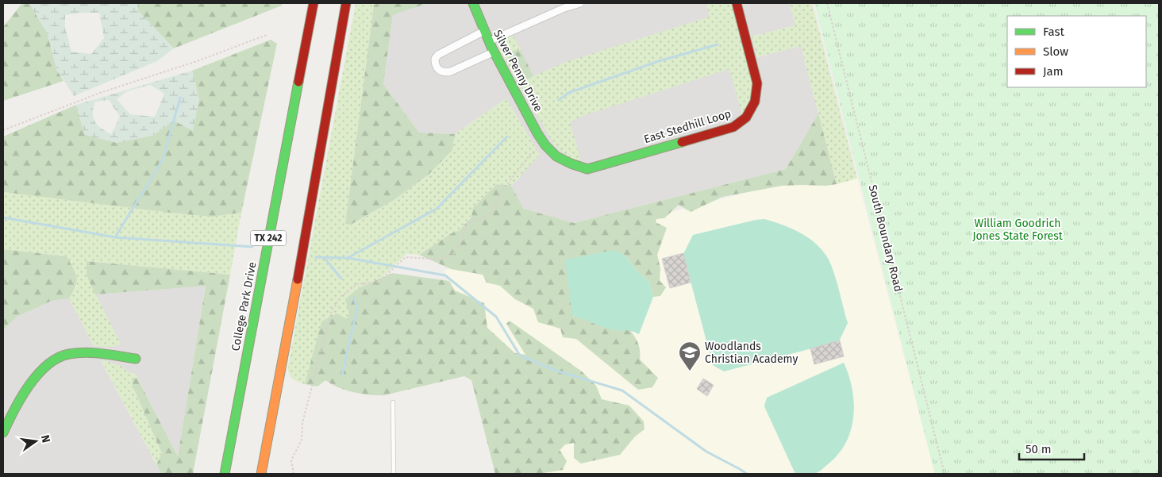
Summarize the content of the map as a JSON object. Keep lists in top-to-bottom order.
{
  "streets": {
    "main road": [
      "Silver Penny Drive",
      "East Stedhill Loop",
      "TX 242",
      "College Park Drive"
    ],
    "path": ["South Boundary Road"]
  },
  "crossings": [
    ["Silver Penny Drive", "East Stedhill Loop"]
  ],
  "parks": ["William Goodrich Jones State Forest"],
  "places": {
    "school or university": ["Woodlands Christian Academy"]
  },
  "legend": ["Fast", "Slow", "Jam"],
  "scale_bar": "50 m",
  "north": "right"
}
